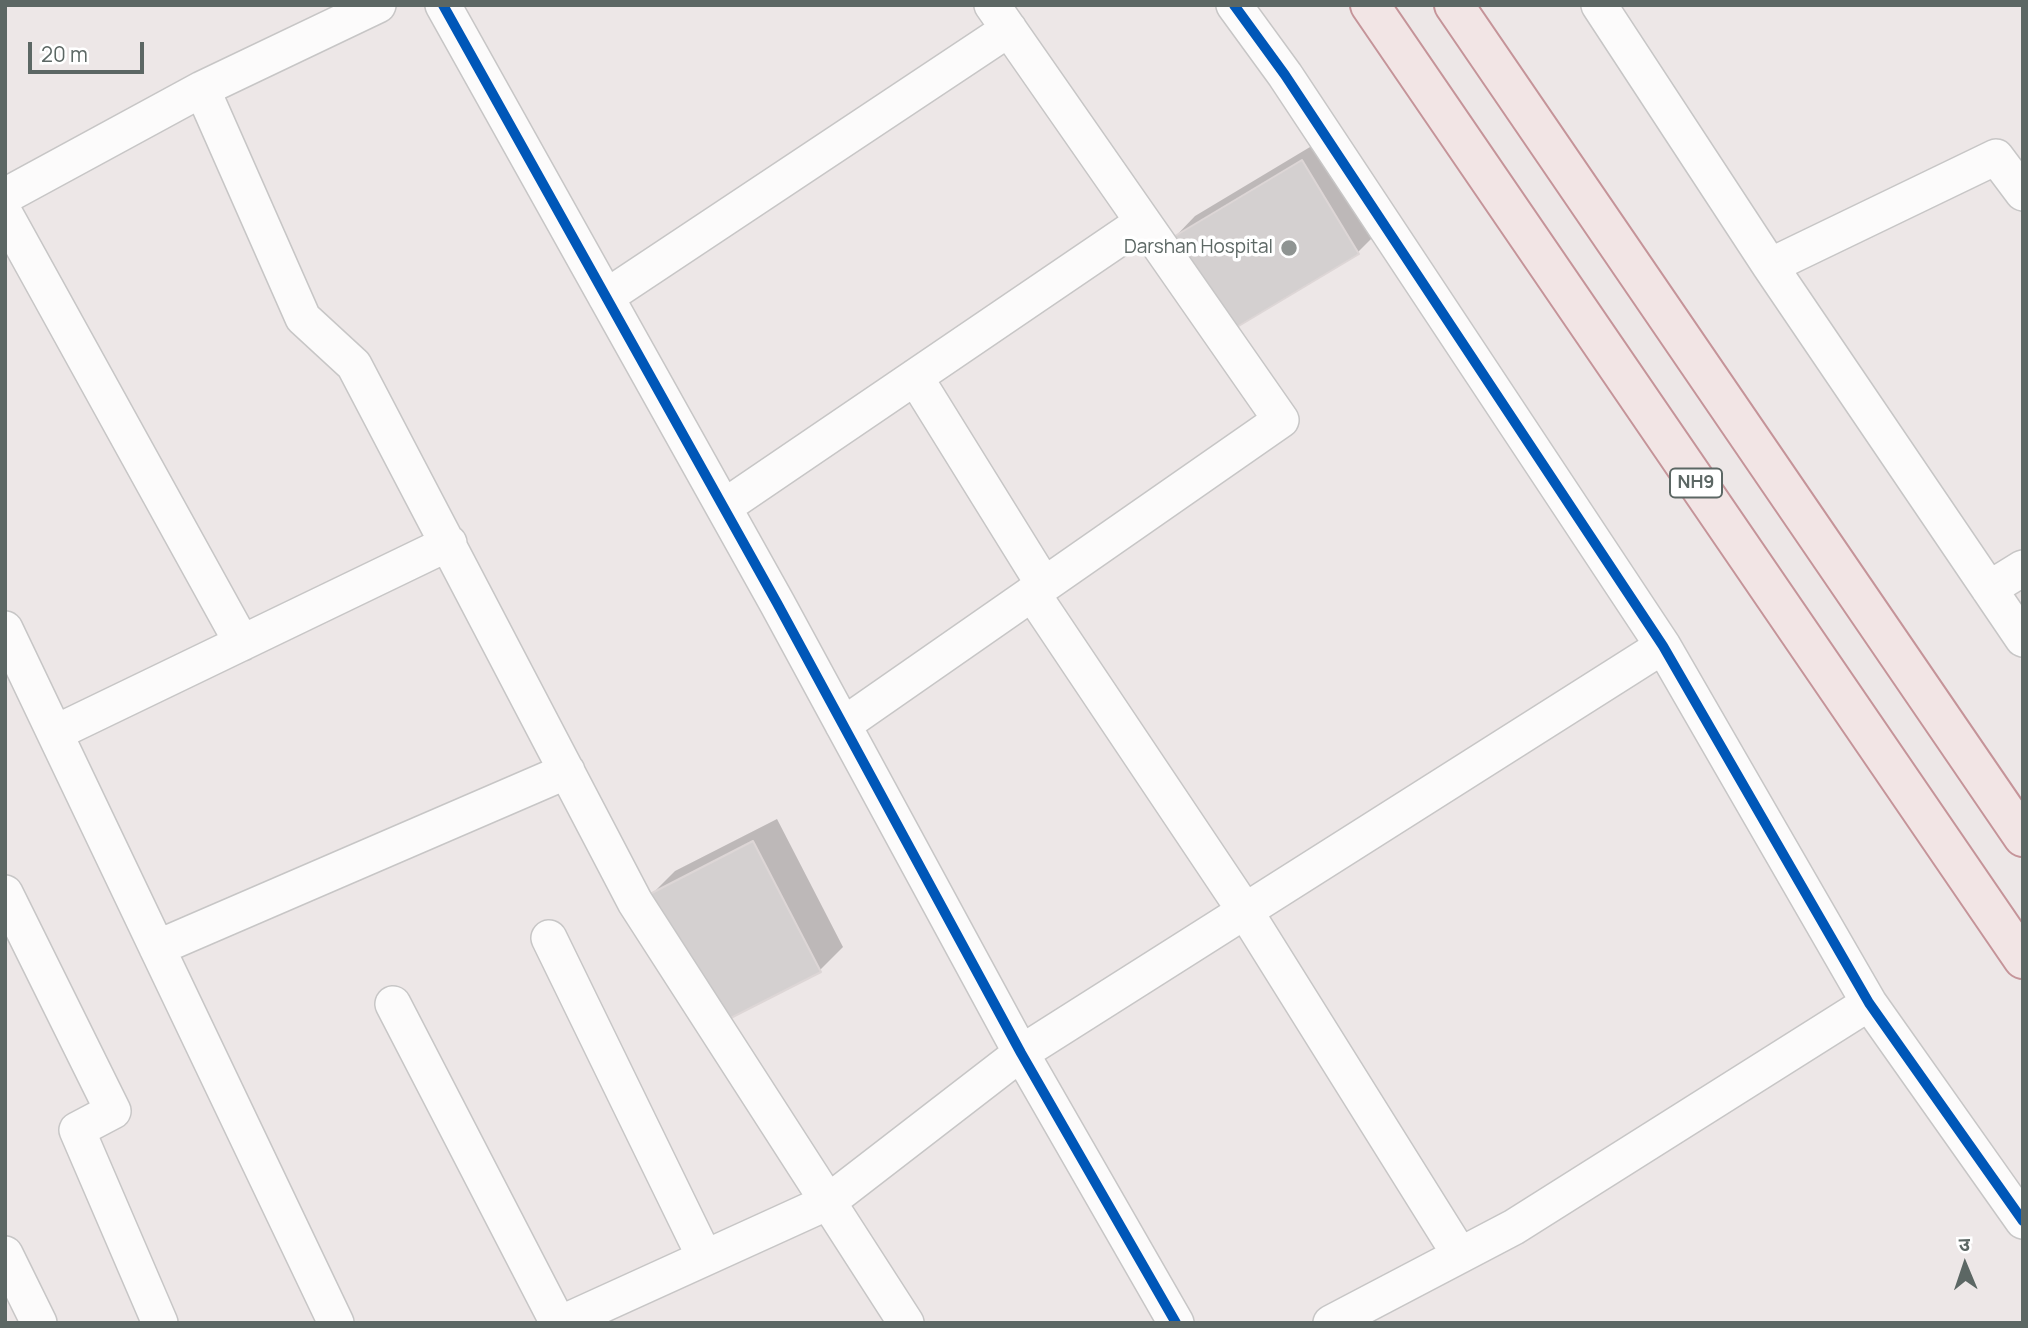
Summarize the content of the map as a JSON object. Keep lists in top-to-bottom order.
{
  "streets": {
    "highway": ["NH9"]
  },
  "places": ["Darshan Hospital"],
  "scale_bar": "20 m",
  "north": "top"
}
